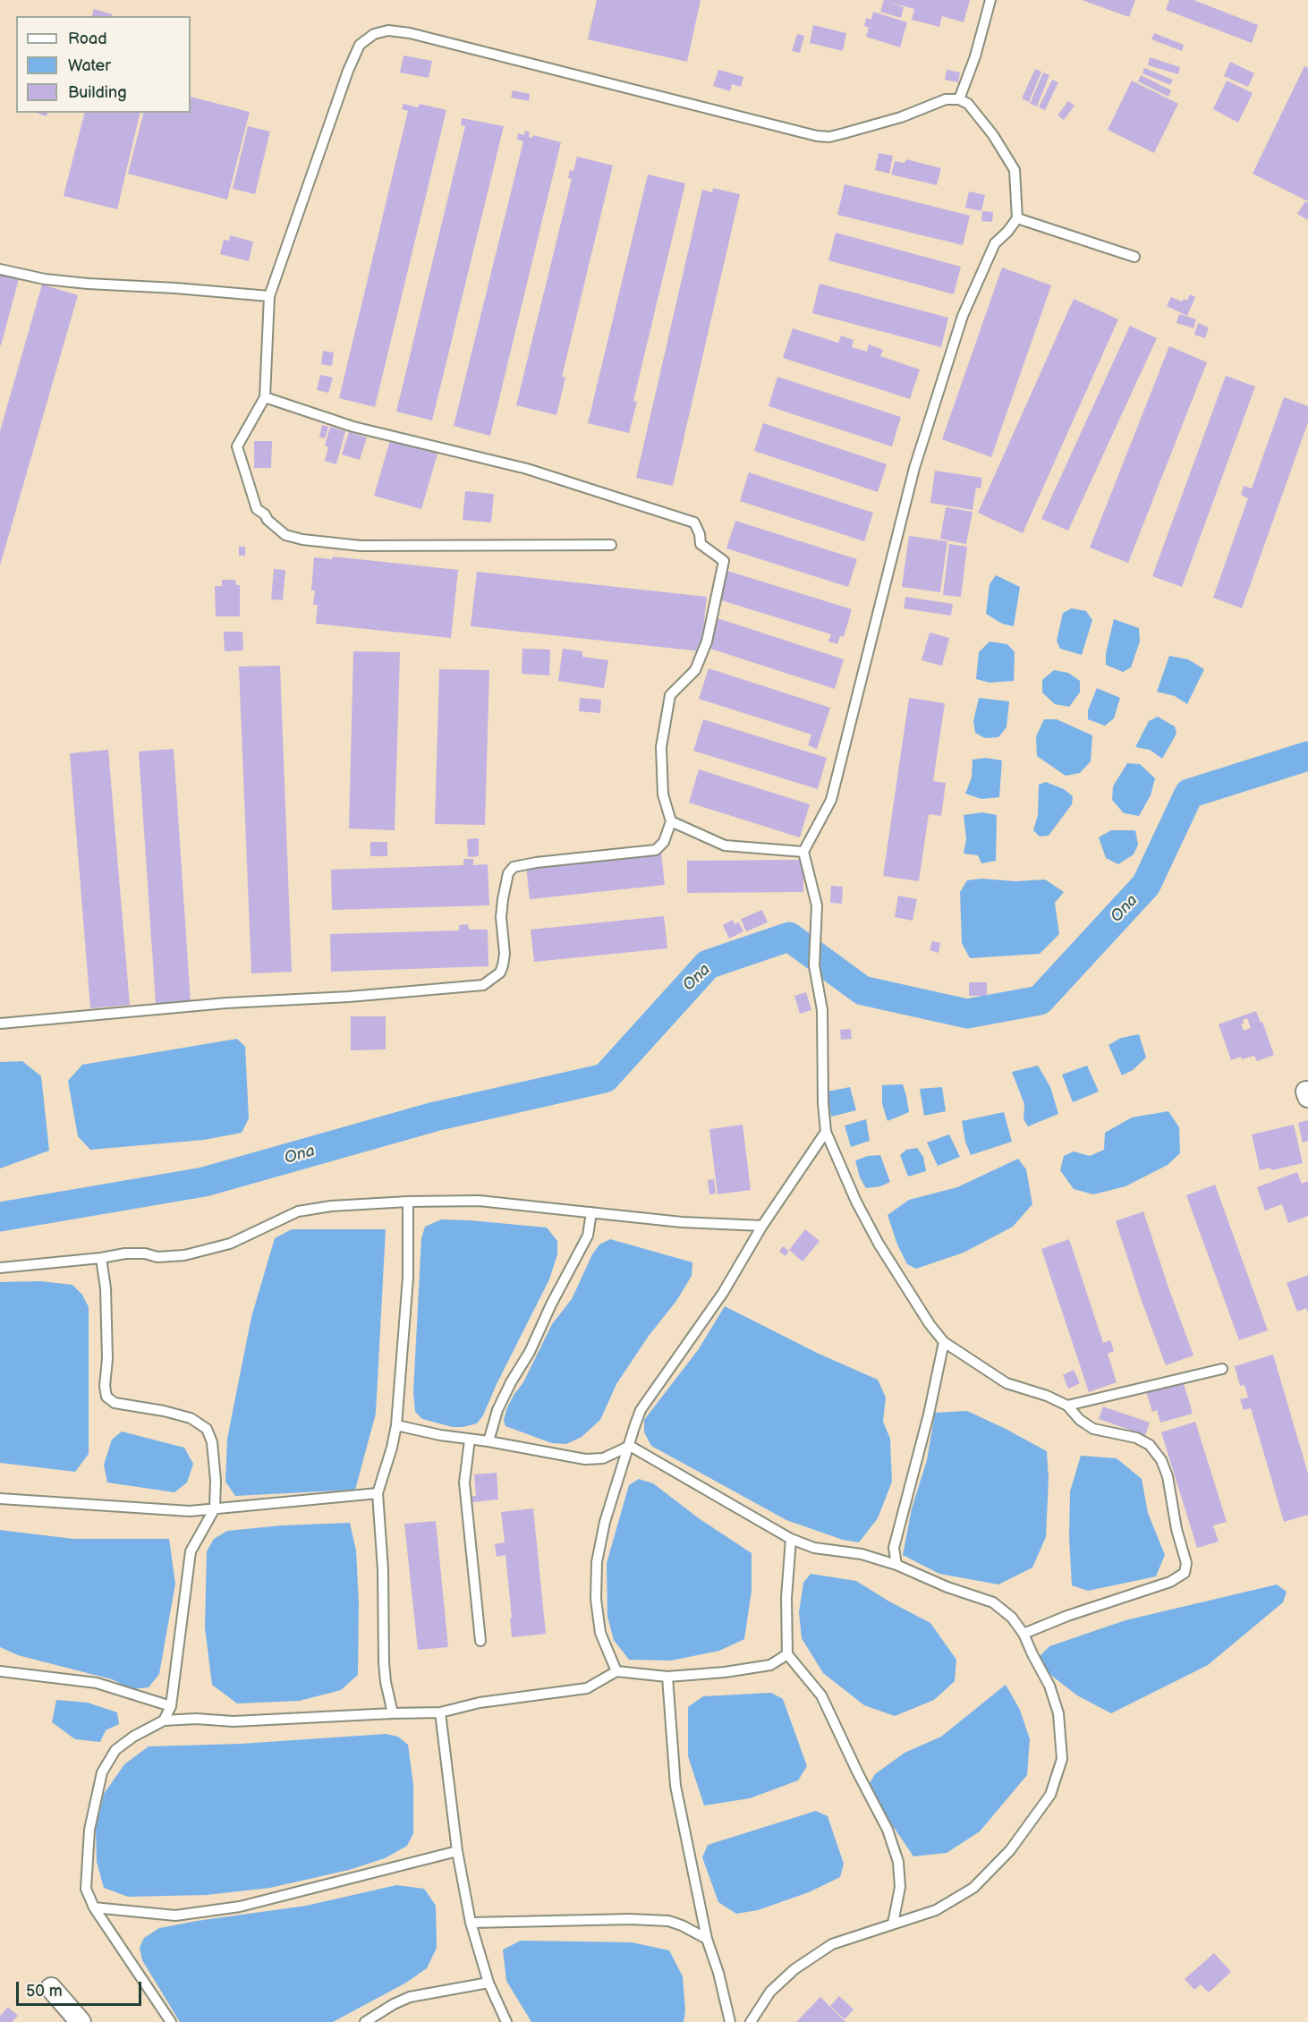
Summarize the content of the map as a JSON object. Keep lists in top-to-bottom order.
{
  "water": ["Ona"],
  "legend": ["Road", "Water", "Building"],
  "scale_bar": "50 m"
}
